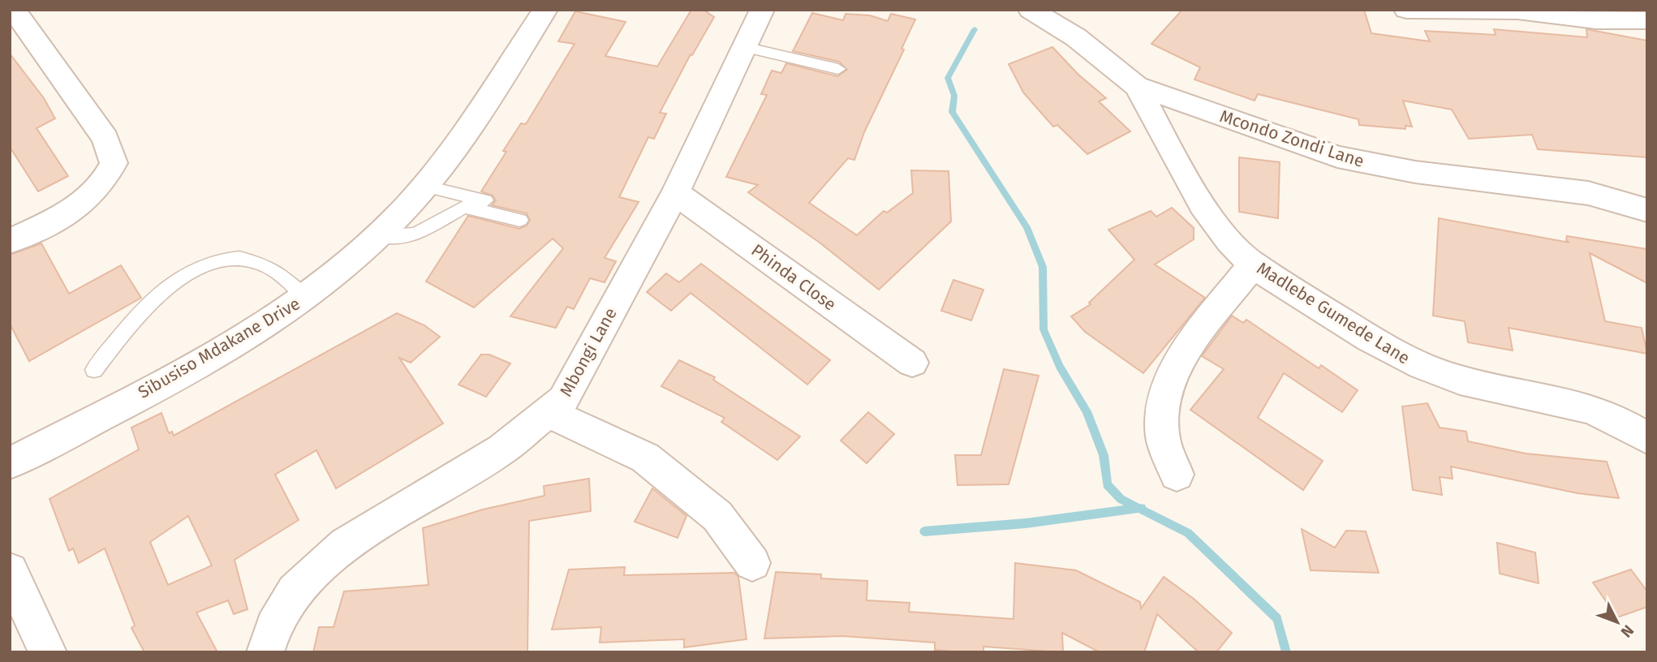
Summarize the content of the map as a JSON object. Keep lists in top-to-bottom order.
{
  "streets": {
    "street": [
      "Mcondo Zondi Lane",
      "Phinda Close",
      "Madlebe Gumede Lane",
      "Sibusiso Mdakane Drive",
      "Mbongi Lane"
    ]
  },
  "crossings": [
    ["Mcondo Zondi Lane", "Madlebe Gumede Lane"],
    ["Phinda Close", "Mbongi Lane"]
  ],
  "north": "bottom right"
}
